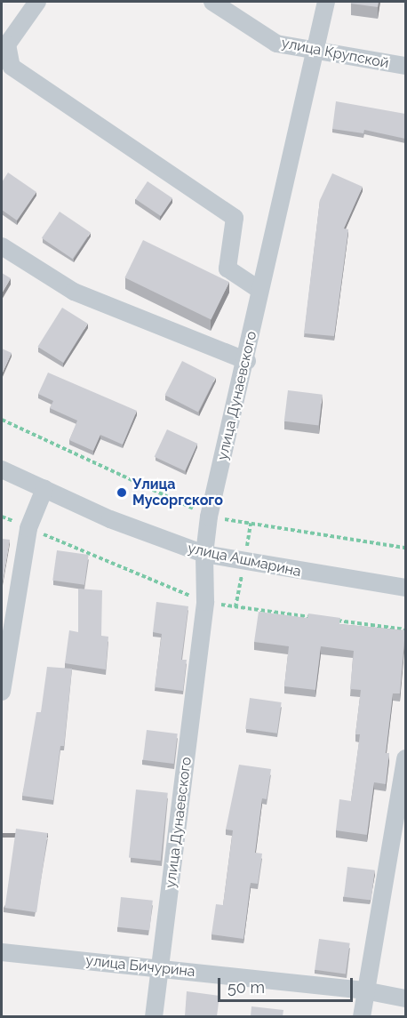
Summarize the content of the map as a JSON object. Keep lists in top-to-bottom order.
{
  "streets": {
    "street": [
      "улица Крупской",
      "улица Дунаевского",
      "улица Ашмарина",
      "улица Бичурина"
    ]
  },
  "crossings": [
    ["улица Крупской", "улица Дунаевского"],
    ["улица Дунаевского", "улица Ашмарина"],
    ["улица Дунаевского", "улица Бичурина"]
  ],
  "places": ["Улица Мусоргского"],
  "scale_bar": "50 m"
}
